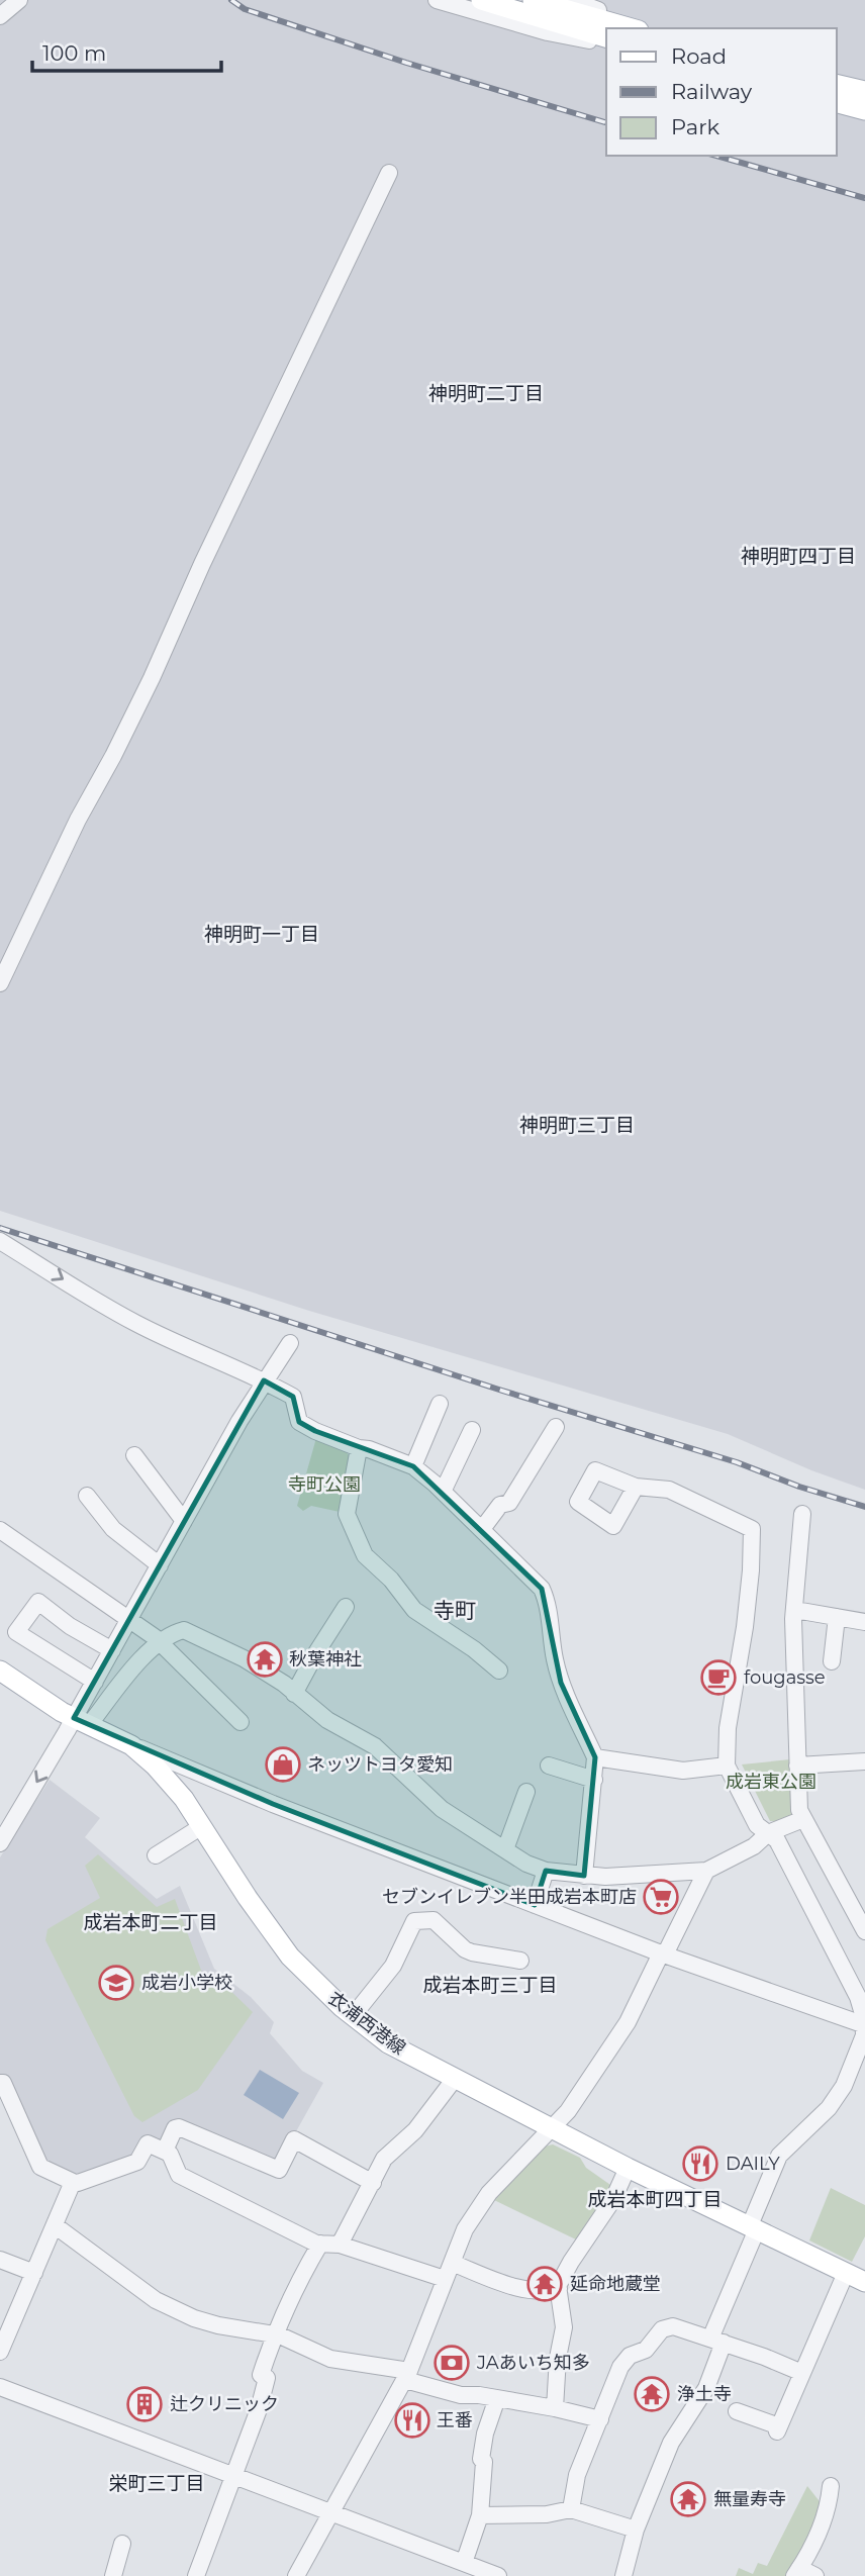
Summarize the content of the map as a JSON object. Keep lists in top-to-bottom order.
{
  "streets": {
    "main road": ["衣浦西港線"]
  },
  "districts": [
    "神明町二丁目",
    "神明町四丁目",
    "神明町一丁目",
    "神明町三丁目",
    "寺町",
    "成岩本町二丁目",
    "成岩本町三丁目",
    "成岩本町四丁目",
    "栄町三丁目"
  ],
  "parks": ["寺町公園", "成岩東公園"],
  "places": {
    "temple": [
      "秋葉神社",
      "延命地蔵堂",
      "浄土寺",
      "無量寿寺"
    ],
    "cafe": ["fougasse"],
    "shop": ["ネッツトヨタ愛知"],
    "supermarket": ["セブンイレブン半田成岩本町店"],
    "school or university": ["成岩小学校"],
    "restaurant": ["DAILY", "王番"],
    "bank": ["JAあいち知多"],
    "building": ["辻クリニック"]
  },
  "legend": ["Road", "Railway", "Park"],
  "scale_bar": "100 m"
}
